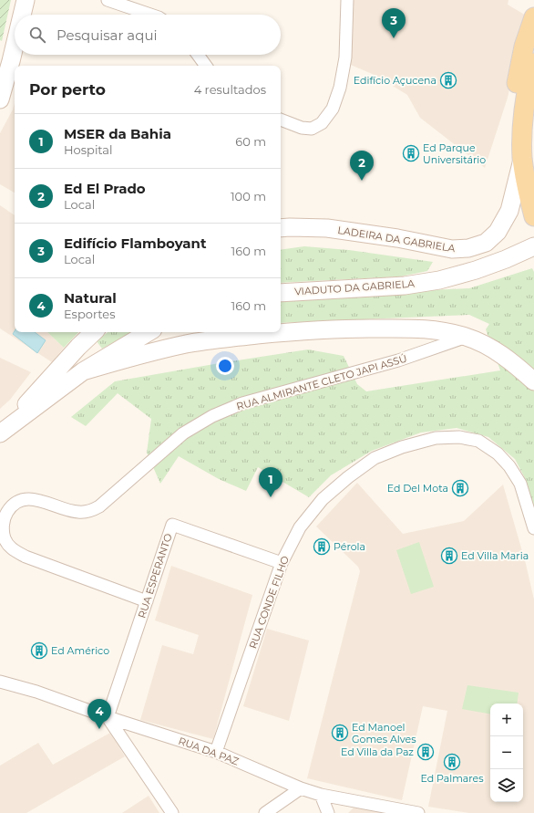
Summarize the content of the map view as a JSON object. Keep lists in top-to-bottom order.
{
  "streets": {
    "main road": ["LADEIRA DA GABRIELA", "VIADUTO DA GABRIELA"],
    "street": [
      "RUA ALMIRANTE CLETO JAPI ASSÚ",
      "RUA ESPERANTO",
      "RUA CONDE FILHO",
      "RUA DA PAZ"
    ]
  },
  "crossings": [
    ["RUA ALMIRANTE CLETO JAPI ASSÚ", "RUA ESPERANTO"],
    ["RUA ESPERANTO", "RUA CONDE FILHO"],
    ["RUA ESPERANTO", "RUA DA PAZ"],
    ["RUA CONDE FILHO", "RUA DA PAZ"]
  ],
  "places": {
    "building": [
      "Edifício Açucena",
      "Ed Parque Universitário",
      "Ed Del Mota",
      "Pérola",
      "Ed Villa Maria",
      "Ed Américo",
      "Ed Manoel Gomes Alves",
      "Ed Villa da Paz",
      "Ed Palmares"
    ]
  },
  "page": {
    "pins": [
      "3",
      "2",
      "1",
      "4"
    ],
    "search": "Pesquisar aqui",
    "heading": ["Por perto", "4 resultados"],
    "list": [
      {
        "mark": "1",
        "name": "MSER da Bahia",
        "note": "Hospital",
        "value": "60 m"
      },
      {
        "mark": "2",
        "name": "Ed El Prado",
        "note": "Local",
        "value": "100 m"
      },
      {
        "mark": "3",
        "name": "Edifício Flamboyant",
        "note": "Local",
        "value": "160 m"
      },
      {
        "mark": "4",
        "name": "Natural",
        "note": "Esportes",
        "value": "160 m"
      }
    ],
    "map_buttons": ["+", "−"]
  }
}
